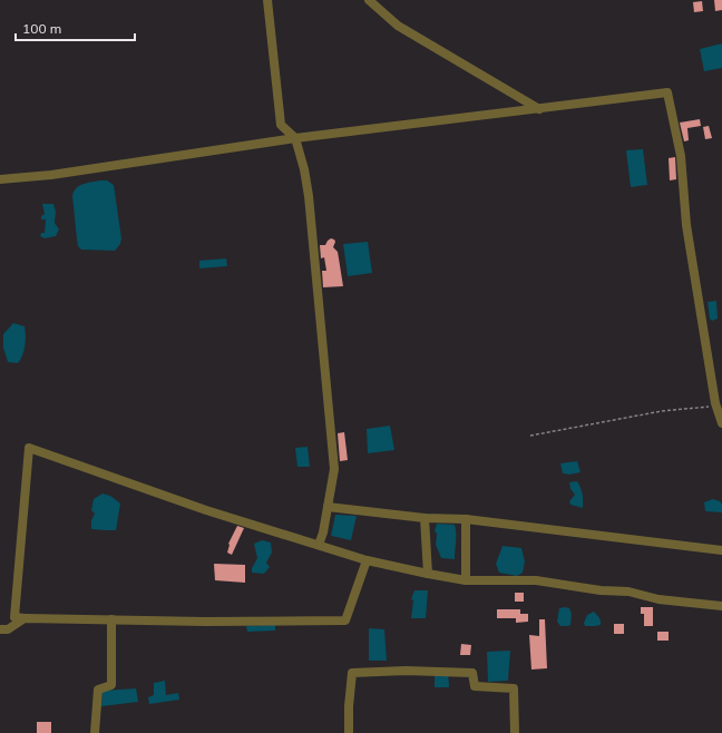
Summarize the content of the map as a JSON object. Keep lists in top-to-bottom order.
{
  "scale_bar": "100 m"
}
